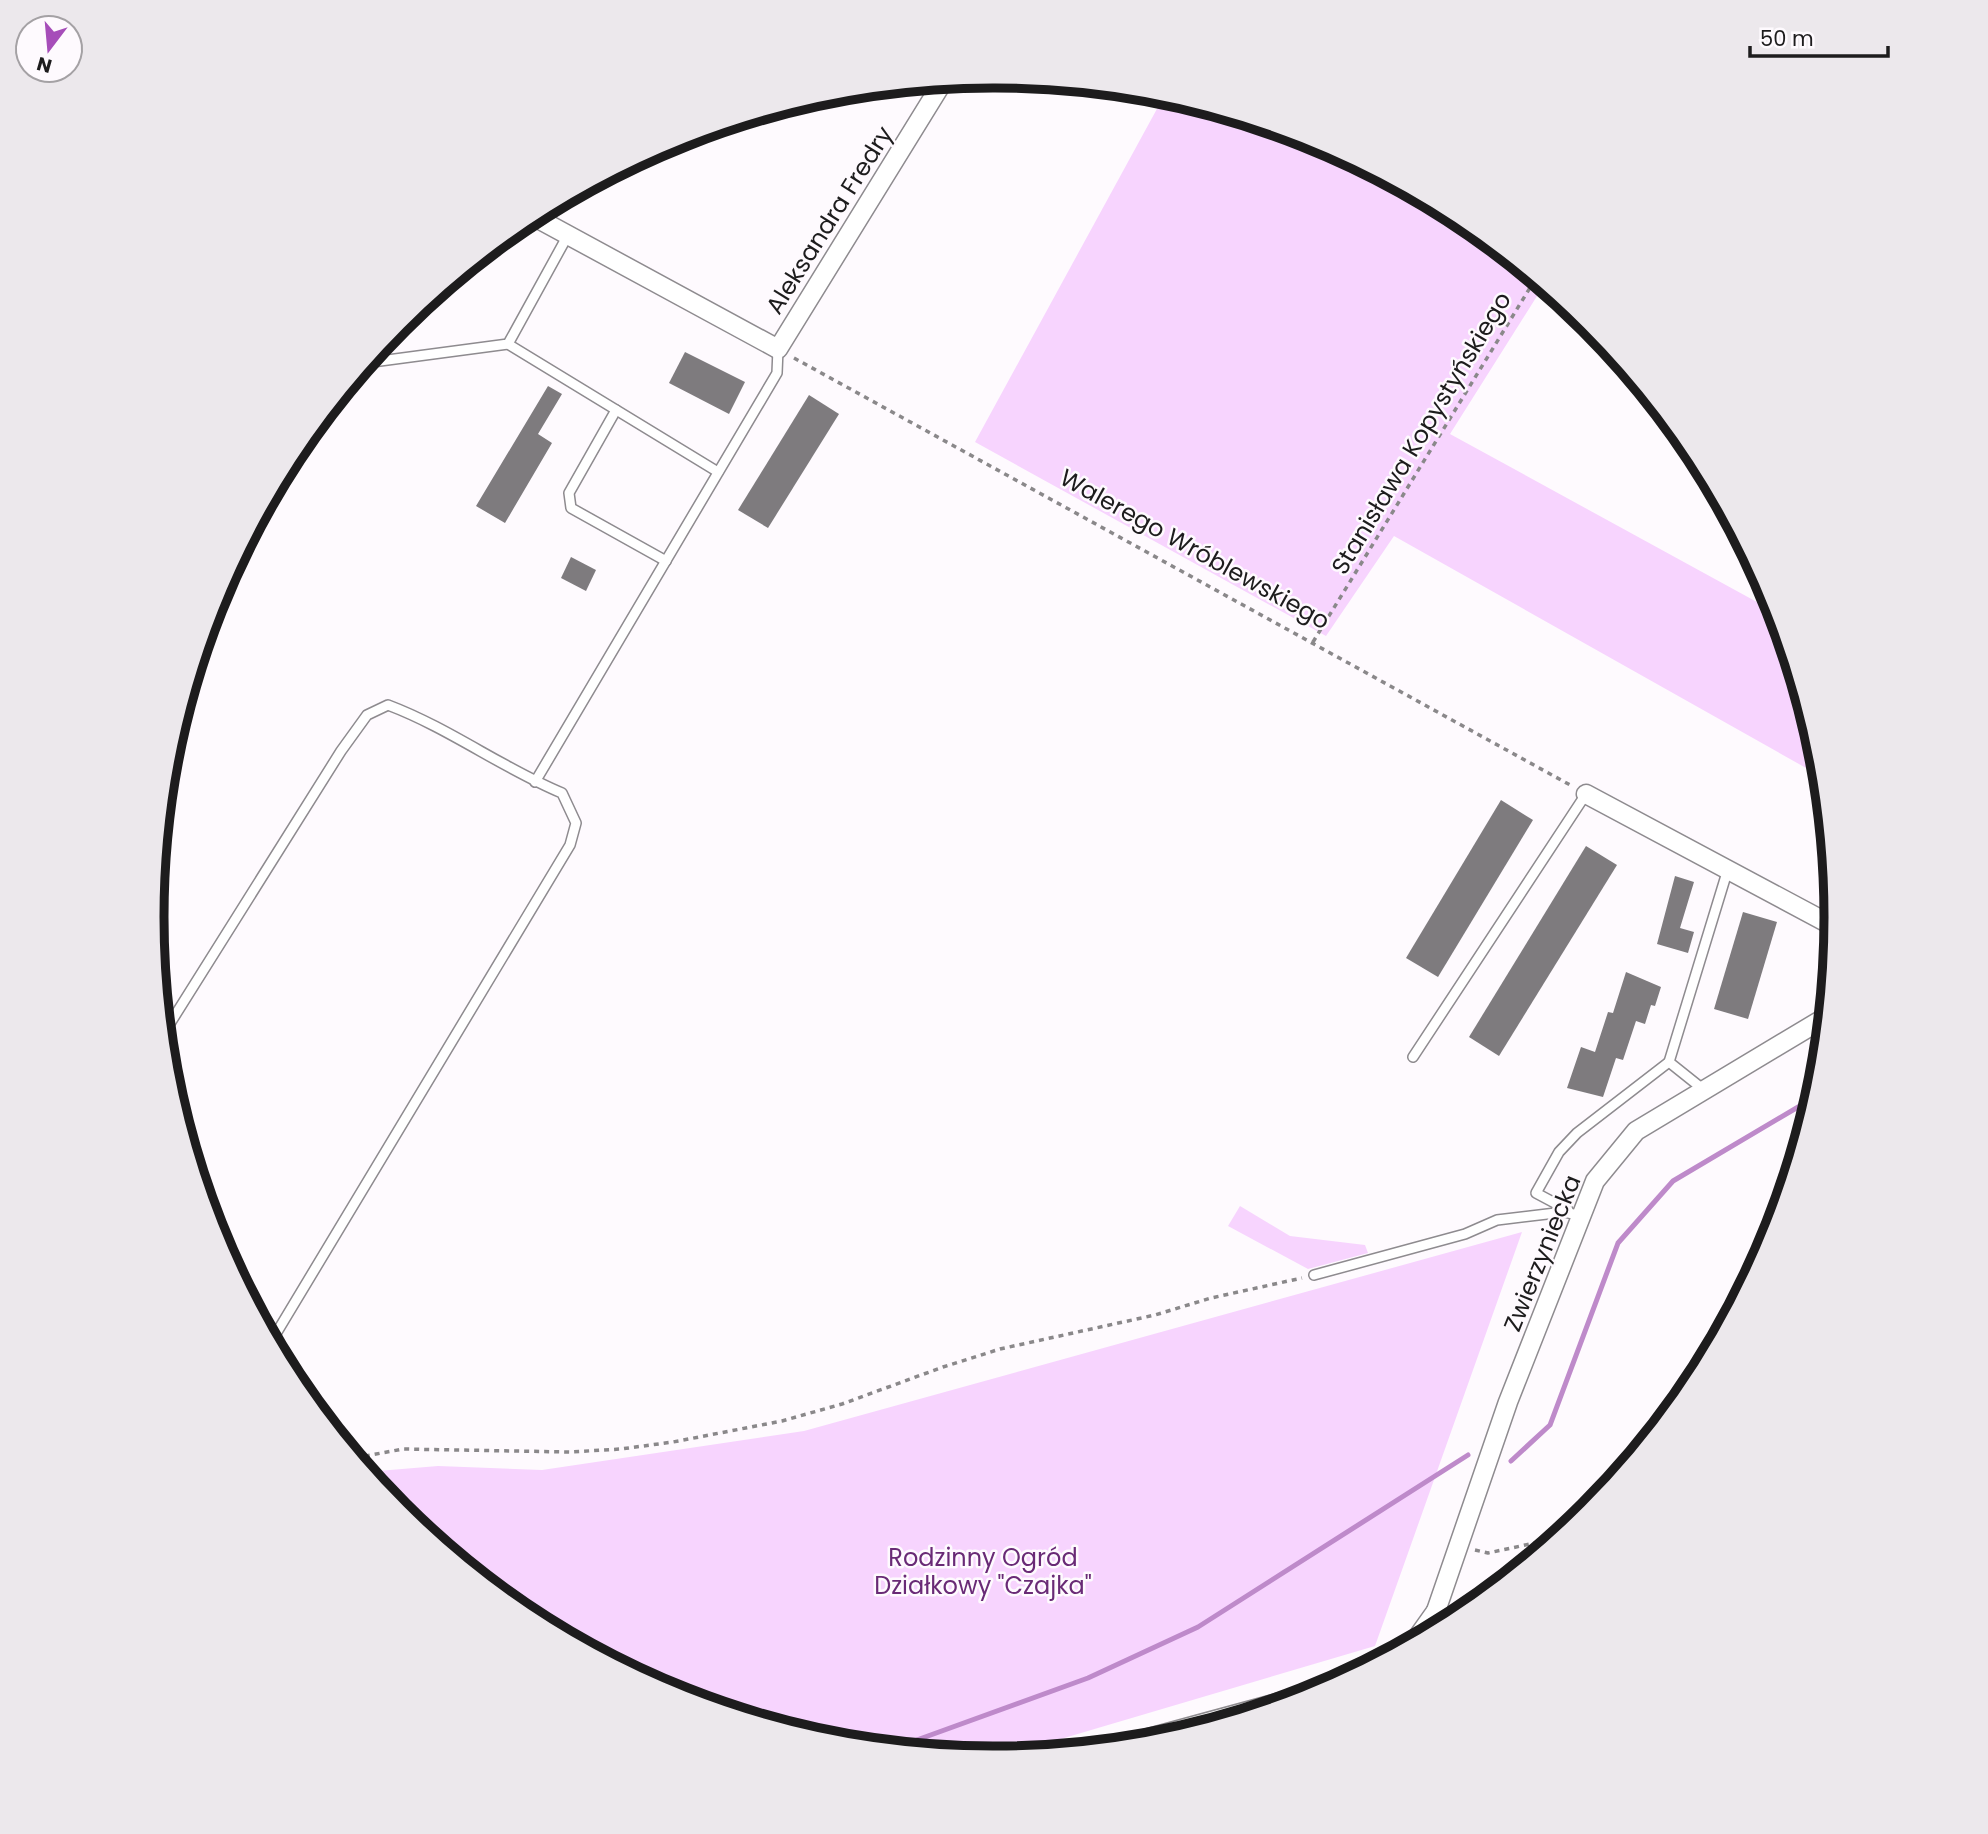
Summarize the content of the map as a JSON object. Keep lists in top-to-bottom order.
{
  "streets": {
    "street": ["Aleksandra Fredry", "Zwierzyniecka"],
    "path": ["Stanisława Kopystyńskiego", "Walerego Wróblewskiego"]
  },
  "crossings": [
    ["Aleksandra Fredry", "Walerego Wróblewskiego"],
    ["Stanisława Kopystyńskiego", "Walerego Wróblewskiego"]
  ],
  "parks": ["Rodzinny Ogród Działkowy \"Czajka\""],
  "scale_bar": "50 m",
  "north": "bottom"
}
